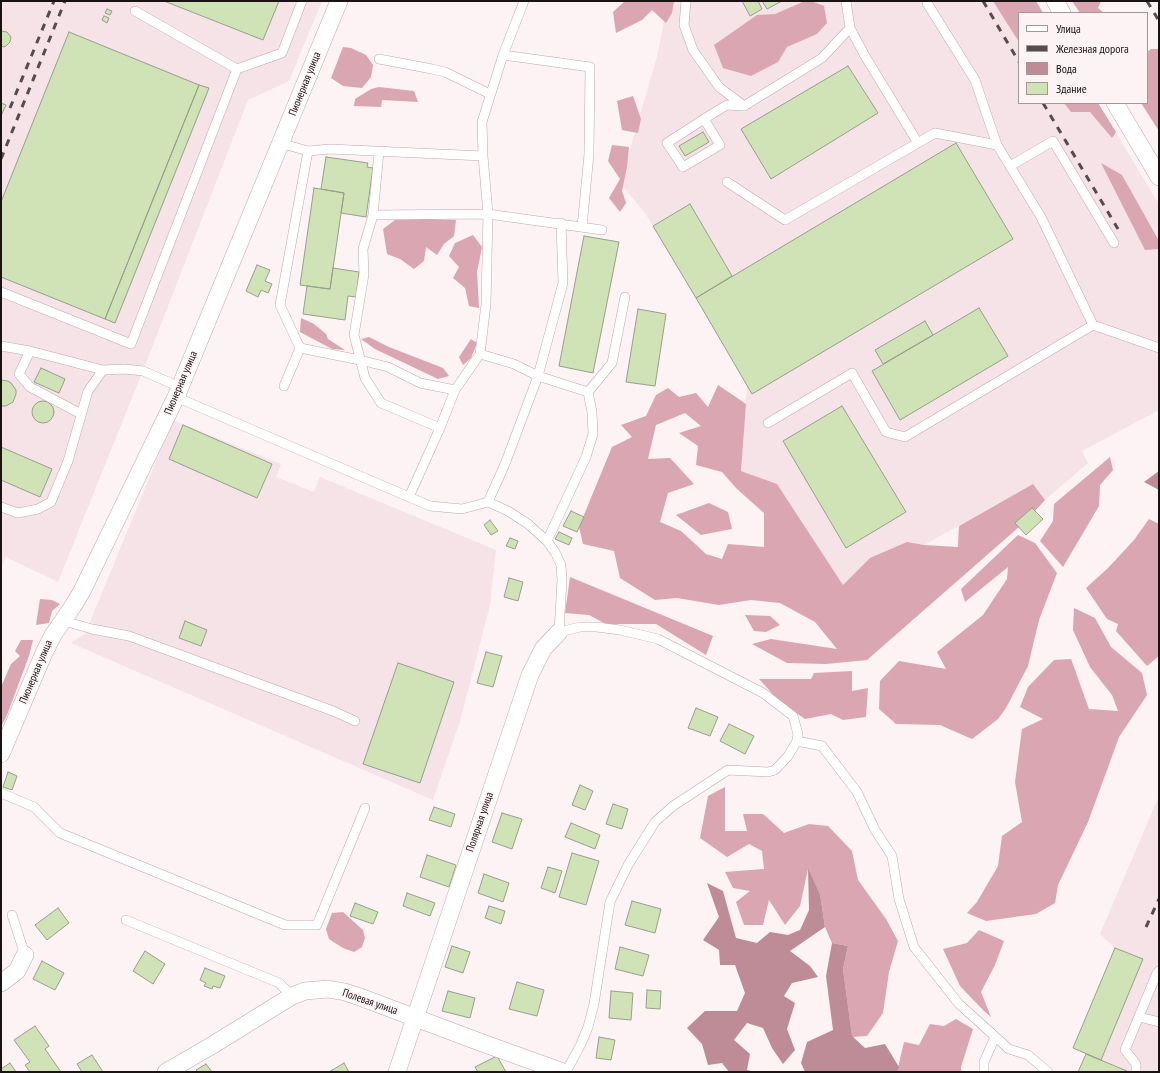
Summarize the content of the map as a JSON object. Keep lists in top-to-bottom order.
{
  "streets": {
    "street": ["Пионерная улица", "Полярная улица", "Полевая улица"]
  },
  "crossings": [
    ["Полярная улица", "Полевая улица"]
  ],
  "legend": [
    "Улица",
    "Железная дорога",
    "Вода",
    "Здание"
  ]
}
